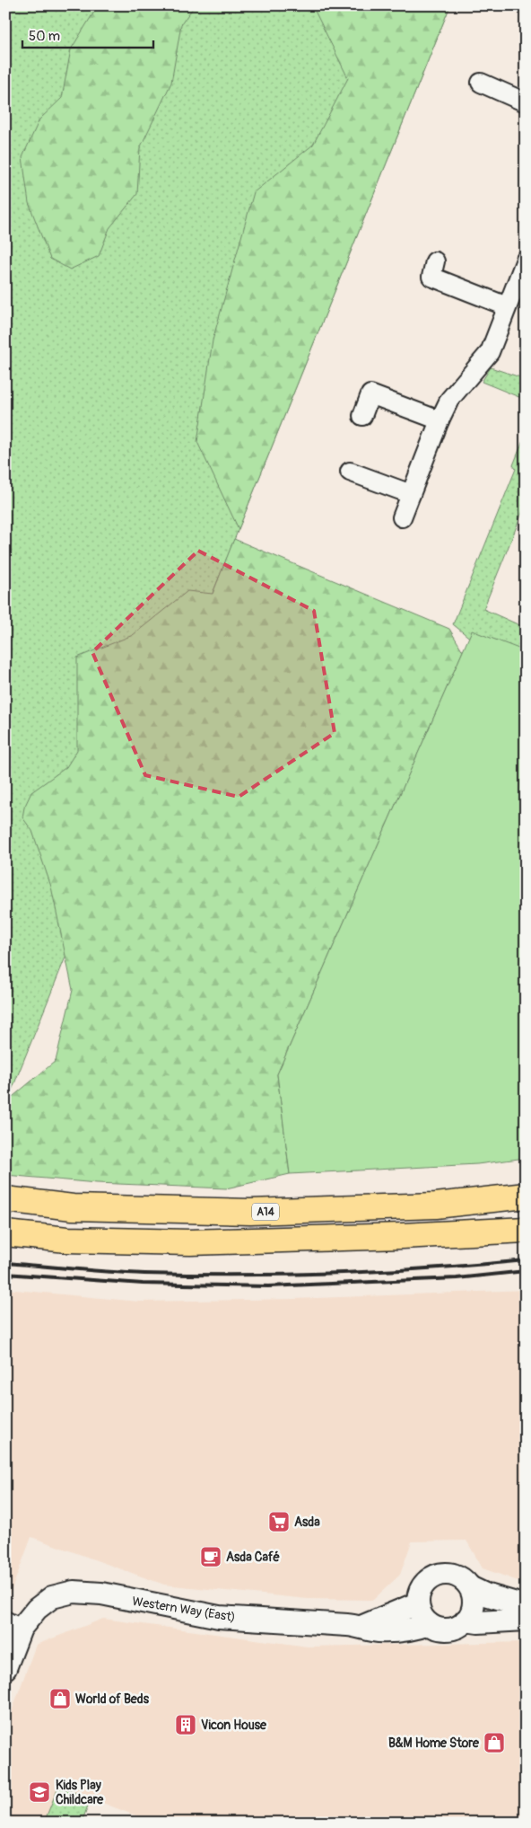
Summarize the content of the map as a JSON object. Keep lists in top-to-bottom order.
{
  "streets": {
    "highway": ["A14"],
    "street": ["Western Way (East)"]
  },
  "places": {
    "supermarket": ["Asda"],
    "cafe": ["Asda Café"],
    "shop": ["World of Beds", "B&M Home Store"],
    "building": ["Vicon House"],
    "school or university": ["Kids Play Childcare"]
  },
  "scale_bar": "50 m"
}
